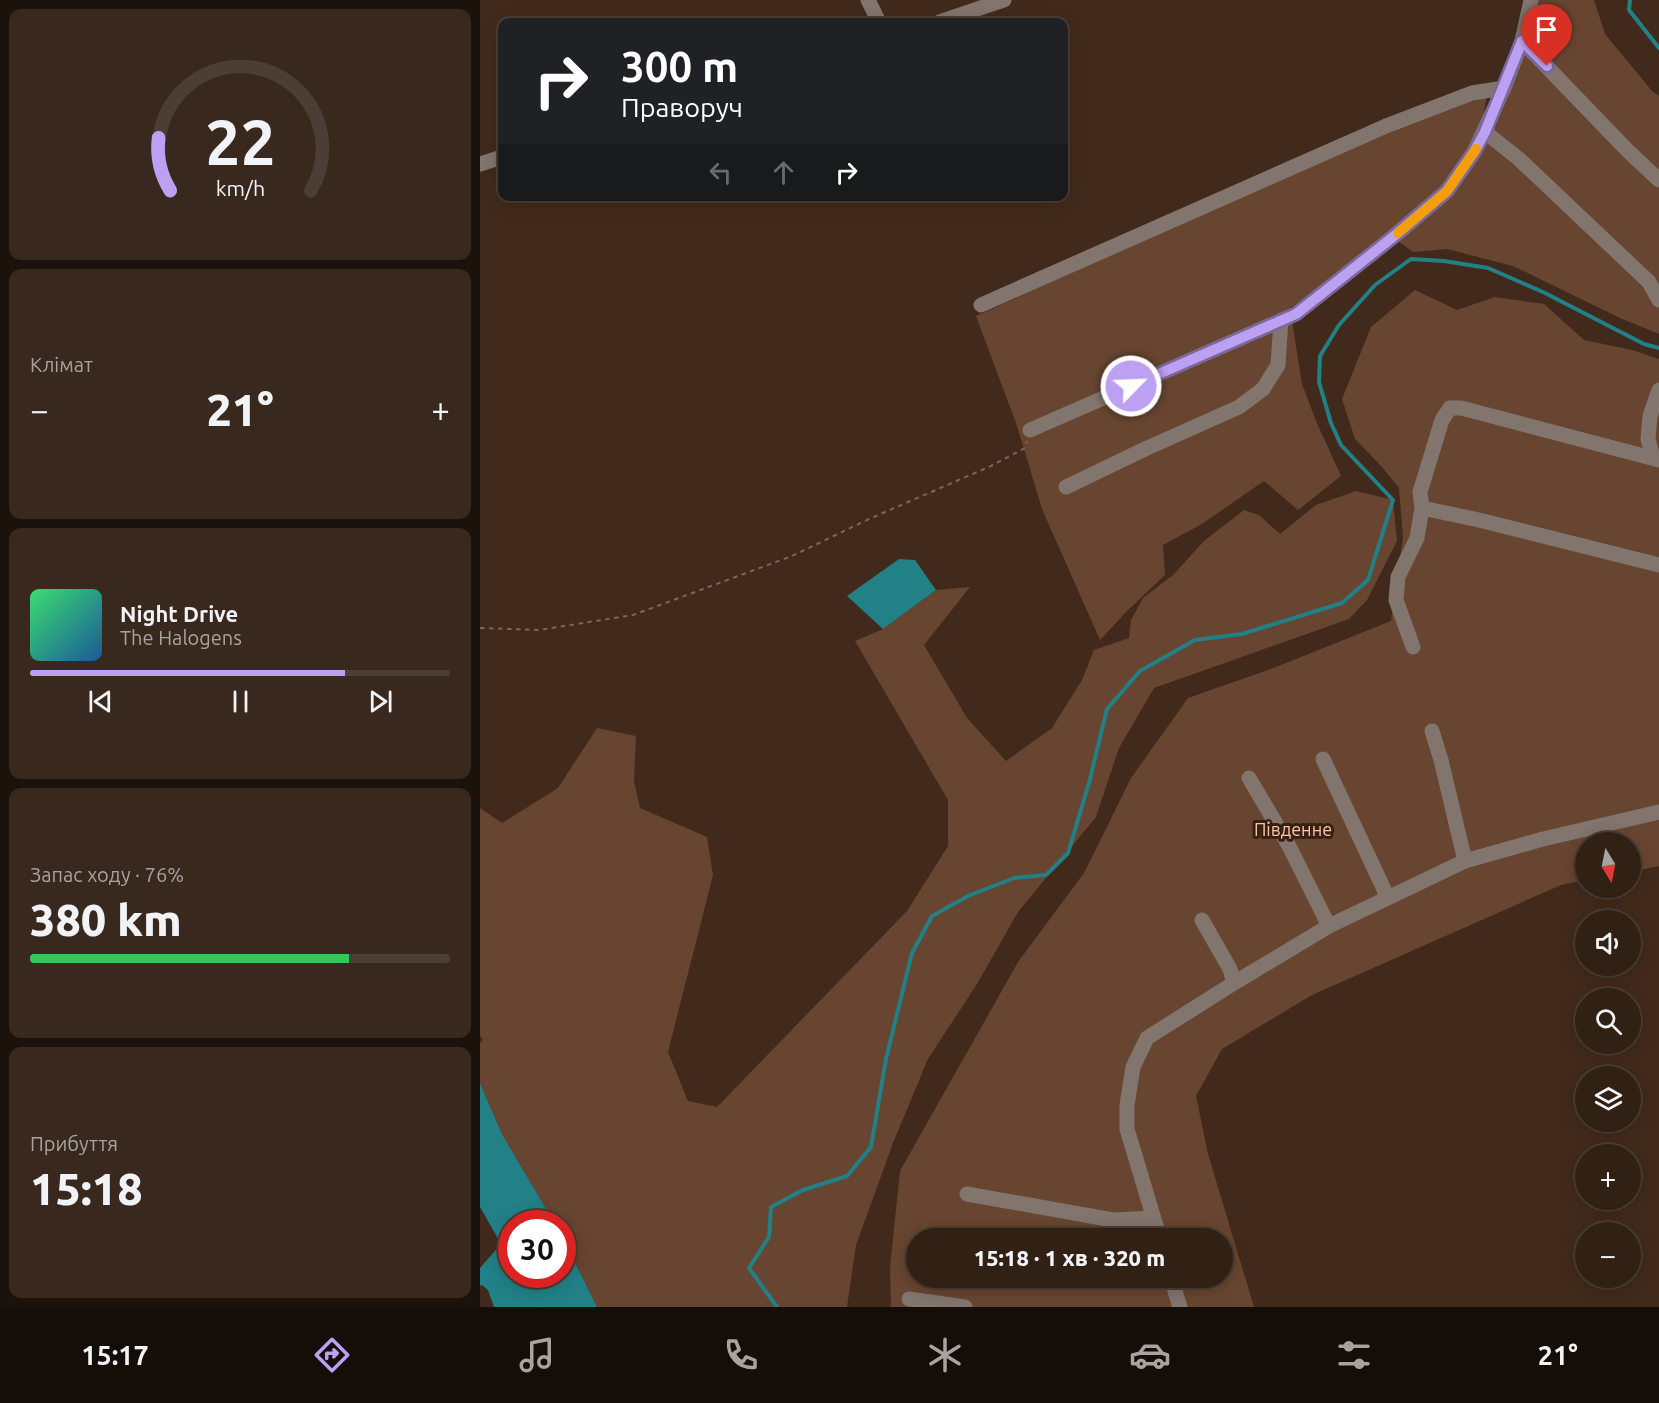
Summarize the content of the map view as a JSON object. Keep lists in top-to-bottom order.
{
  "parks": ["Південне"],
  "north": "bottom",
  "page": {
    "turn": ["300 m", "Праворуч"],
    "tile": [
      "Клімат",
      ["Запас ходу · 76%", "380 km"],
      ["Прибуття", "15:18"]
    ],
    "heat": ["−", "21°", "+"],
    "song": ["Night Drive", "The Halogens"],
    "map_buttons": ["+", "−"],
    "limit": "30",
    "trip": "15:18 · 1 хв · 320 m",
    "tabs": ["15:17", "21°"],
    "gauge": ["22", "km/h"]
  }
}
